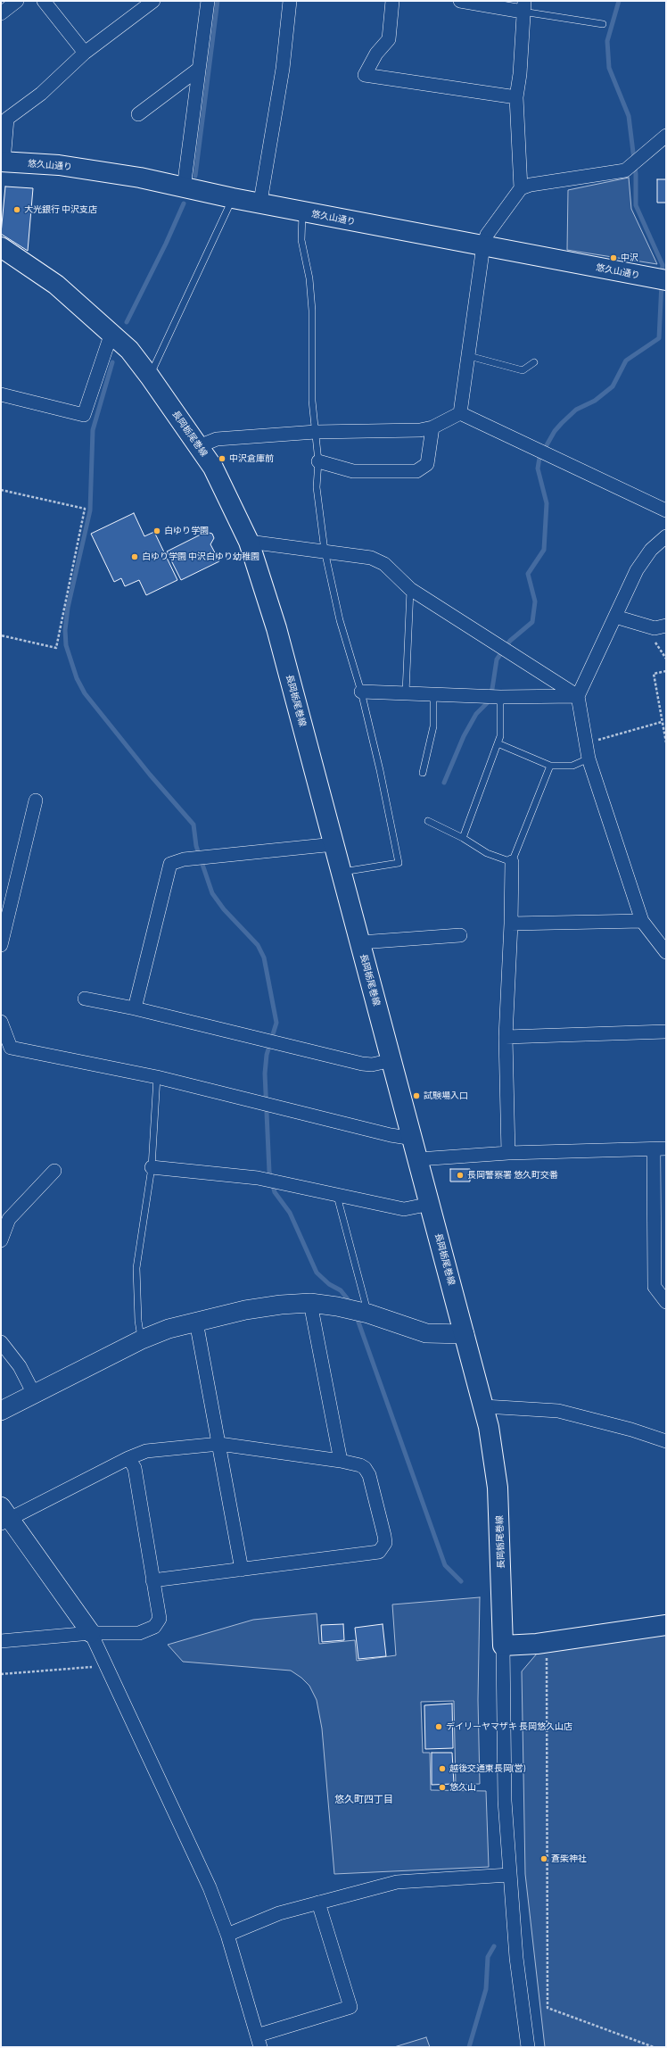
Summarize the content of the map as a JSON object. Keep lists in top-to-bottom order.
{
  "streets": {
    "main road": ["悠久山通り", "長岡栃尾巻線"]
  },
  "districts": ["悠久町四丁目"],
  "places": [
    "大光銀行 中沢支店",
    "中沢",
    "中沢倉庫前",
    "白ゆり学園",
    "白ゆり学園 中沢白ゆり幼稚園",
    "試験場入口",
    "長岡警察署 悠久町交番",
    "デイリーヤマザキ 長岡悠久山店",
    "越後交通東長岡(営)",
    "悠久山",
    "蒼柴神社"
  ]
}
